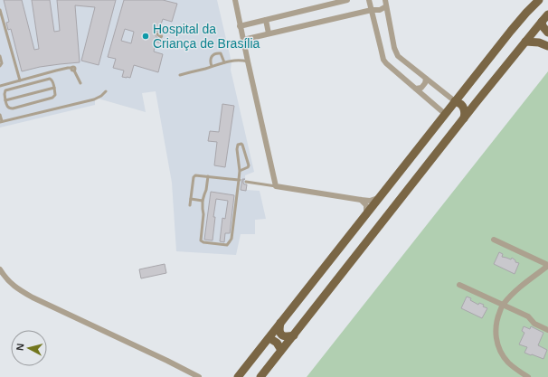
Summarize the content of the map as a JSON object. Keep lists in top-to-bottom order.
{
  "places": ["Hospital da Criança de Brasília"],
  "north": "left"
}
